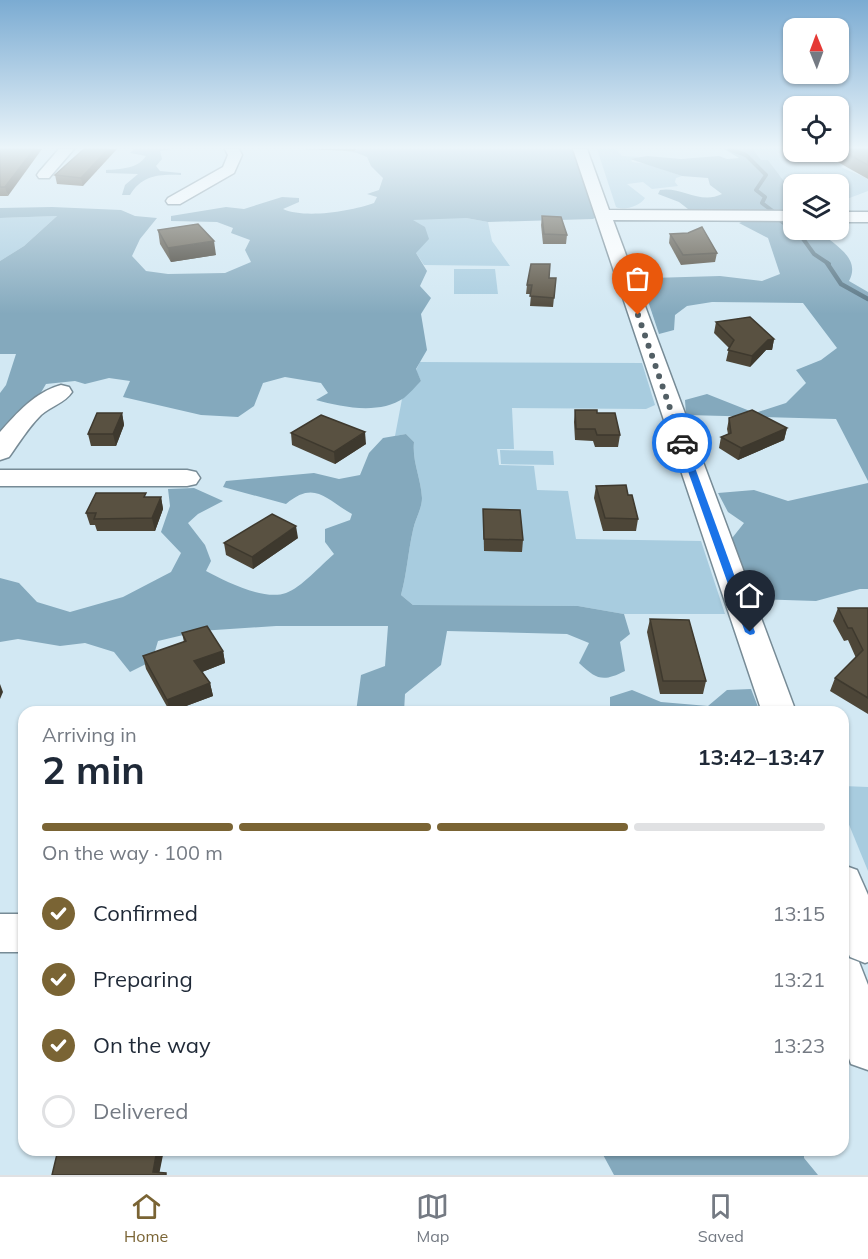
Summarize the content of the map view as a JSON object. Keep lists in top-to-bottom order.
{
  "north": "top",
  "page": {
    "heading": ["2 min", "Arriving in", "13:42–13:47"],
    "bar": "On the way · 100 m",
    "list": [
      ["Confirmed", "13:15"],
      ["Preparing", "13:21"],
      ["On the way", "13:23"],
      "Delivered"
    ],
    "tabs": ["Home", "Map", "Saved"]
  }
}
